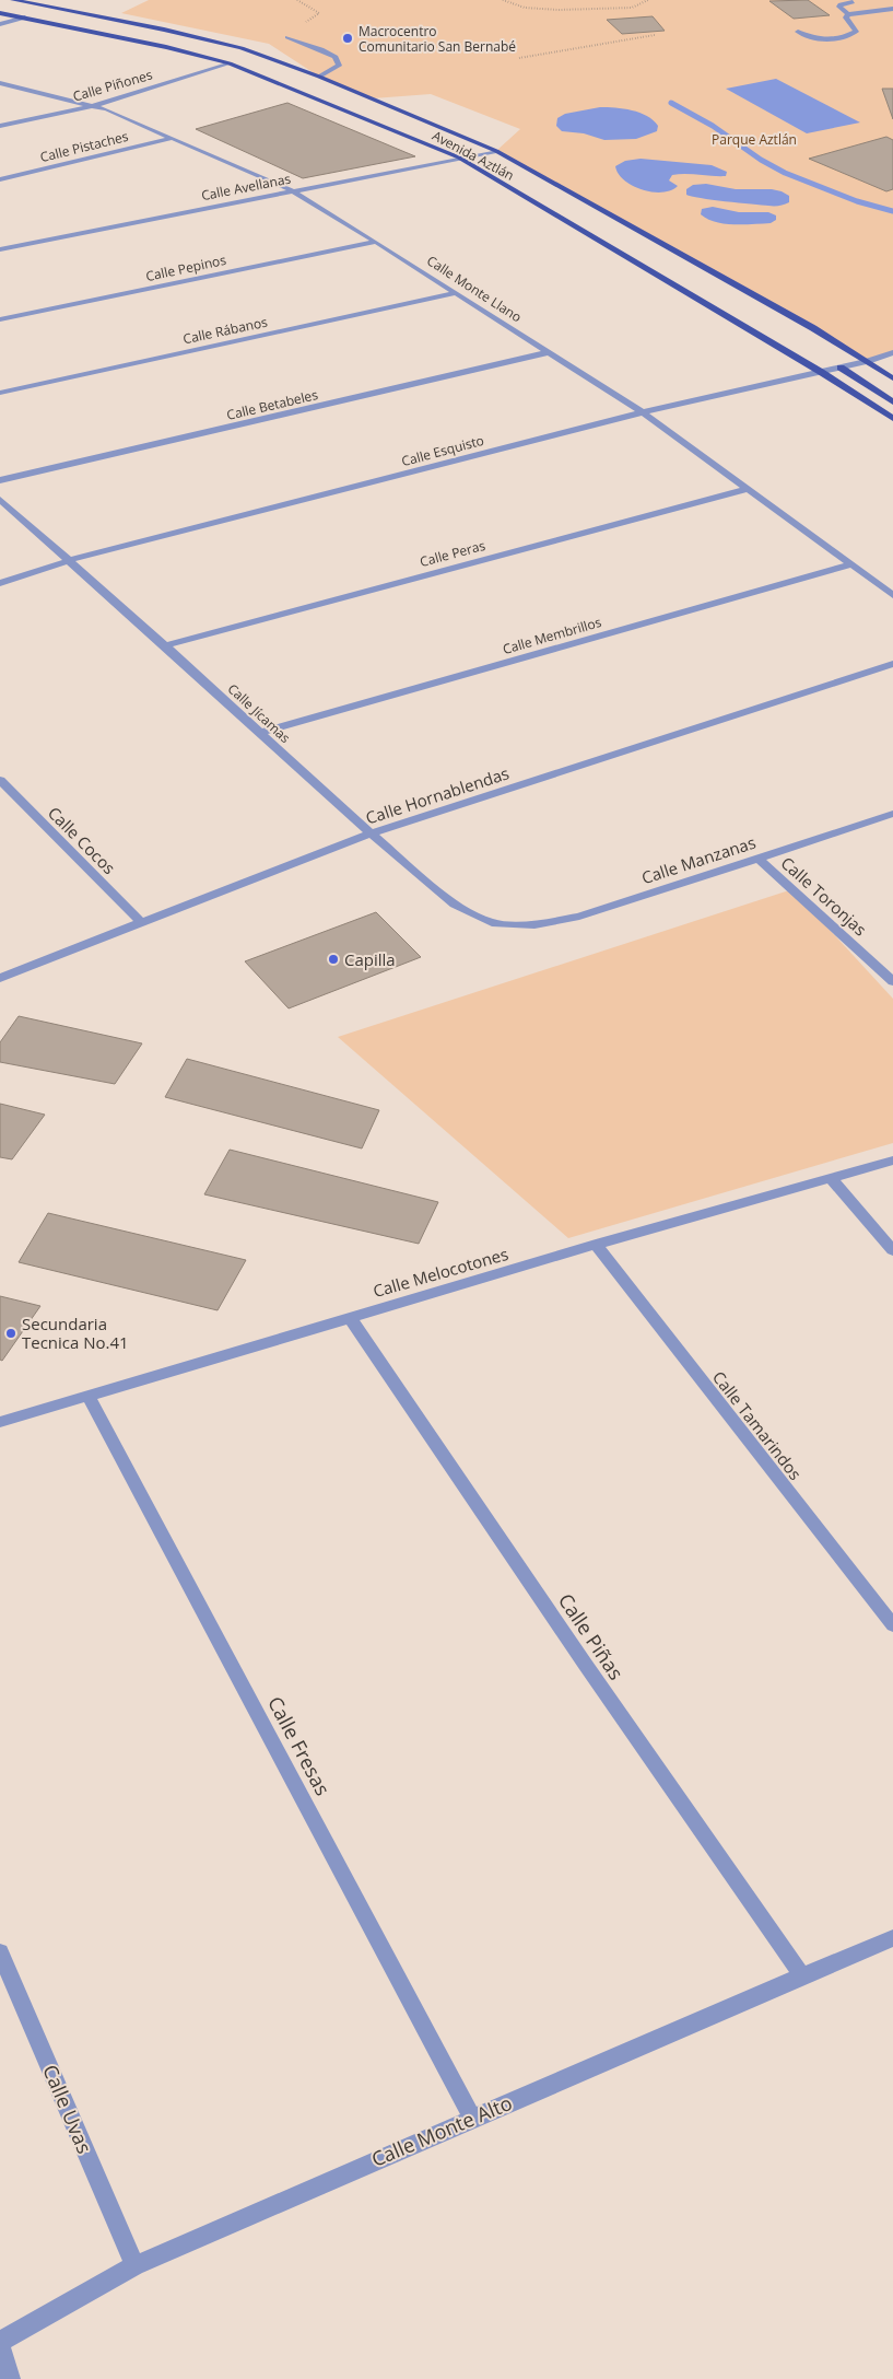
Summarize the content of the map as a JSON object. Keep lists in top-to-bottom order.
{
  "streets": {
    "main road": ["Avenida Aztlán"],
    "street": [
      "Calle Piñones",
      "Calle Pistaches",
      "Calle Avellanas",
      "Calle Pepinos",
      "Calle Monte Llano",
      "Calle Rábanos",
      "Calle Betabeles",
      "Calle Esquisto",
      "Calle Peras",
      "Calle Membrillos",
      "Calle Jícamas",
      "Calle Hornablendas",
      "Calle Cocos",
      "Calle Manzanas",
      "Calle Toronjas",
      "Calle Melocotones",
      "Calle Tamarindos",
      "Calle Piñas",
      "Calle Fresas",
      "Calle Uvas",
      "Calle Monte Alto"
    ]
  },
  "crossings": [
    ["Calle Piñones", "Avenida Aztlán"],
    ["Calle Piñones", "Calle Monte Llano"],
    ["Calle Pistaches", "Calle Monte Llano"],
    ["Avenida Aztlán", "Calle Avellanas"],
    ["Avenida Aztlán", "Calle Esquisto"],
    ["Calle Avellanas", "Calle Monte Llano"],
    ["Calle Pepinos", "Calle Monte Llano"],
    ["Calle Monte Llano", "Calle Rábanos"],
    ["Calle Monte Llano", "Calle Betabeles"],
    ["Calle Monte Llano", "Calle Esquisto"],
    ["Calle Monte Llano", "Calle Peras"],
    ["Calle Monte Llano", "Calle Membrillos"],
    ["Calle Esquisto", "Calle Jícamas"],
    ["Calle Peras", "Calle Jícamas"],
    ["Calle Membrillos", "Calle Jícamas"],
    ["Calle Jícamas", "Calle Hornablendas"],
    ["Calle Jícamas", "Calle Manzanas"],
    ["Calle Hornablendas", "Calle Cocos"],
    ["Calle Manzanas", "Calle Toronjas"],
    ["Calle Melocotones", "Calle Tamarindos"],
    ["Calle Melocotones", "Calle Piñas"],
    ["Calle Melocotones", "Calle Fresas"],
    ["Calle Piñas", "Calle Monte Alto"],
    ["Calle Fresas", "Calle Monte Alto"],
    ["Calle Uvas", "Calle Monte Alto"]
  ],
  "parks": ["Parque Aztlán"],
  "places": ["Macrocentro Comunitario San Bernabé", "Capilla", "Secundaria Tecnica No.41"]
}
